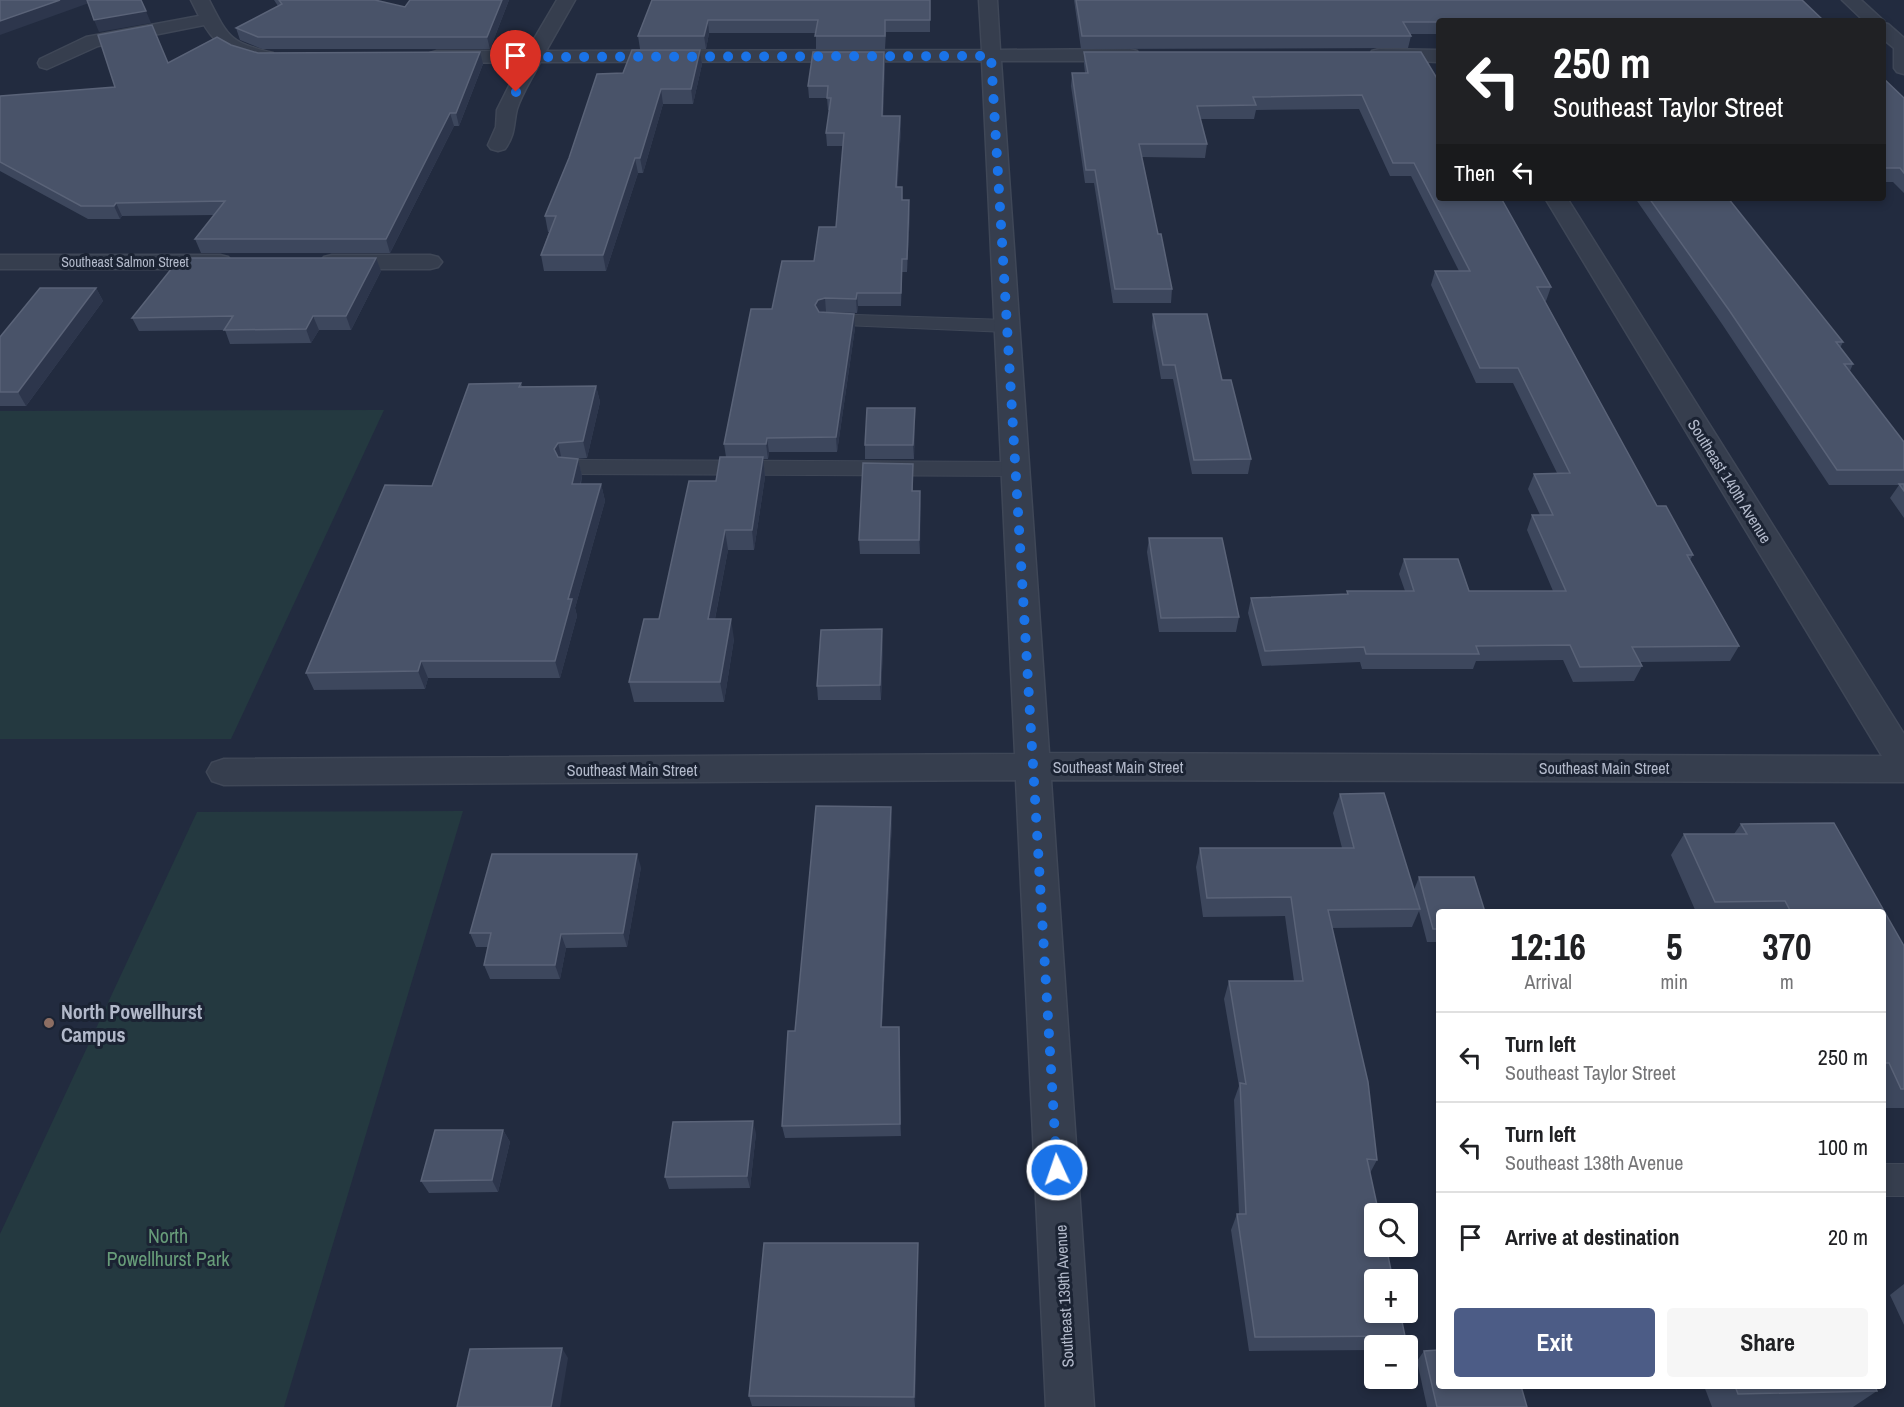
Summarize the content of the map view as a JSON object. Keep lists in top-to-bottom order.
{
  "streets": {
    "street": [
      "Southeast Salmon Street",
      "Southeast 140th Avenue",
      "Southeast Main Street",
      "Southeast 139th Avenue"
    ]
  },
  "crossings": [
    ["Southeast Main Street", "Southeast 139th Avenue"]
  ],
  "parks": ["North Powellhurst Park"],
  "places": ["North Powellhurst Campus"],
  "page": {
    "turn": ["250 m", "Southeast Taylor Street"],
    "then": "Then",
    "eta": [
      "12:16",
      "Arrival",
      "5",
      "min",
      "370",
      "m"
    ],
    "list": [
      {
        "name": "Turn left",
        "note": "Southeast Taylor Street",
        "value": "250 m"
      },
      {
        "name": "Turn left",
        "note": "Southeast 138th Avenue",
        "value": "100 m"
      },
      {
        "name": "Arrive at destination",
        "value": "20 m"
      }
    ],
    "map_buttons": ["+", "−"],
    "buttons": ["Exit", "Share"]
  }
}
